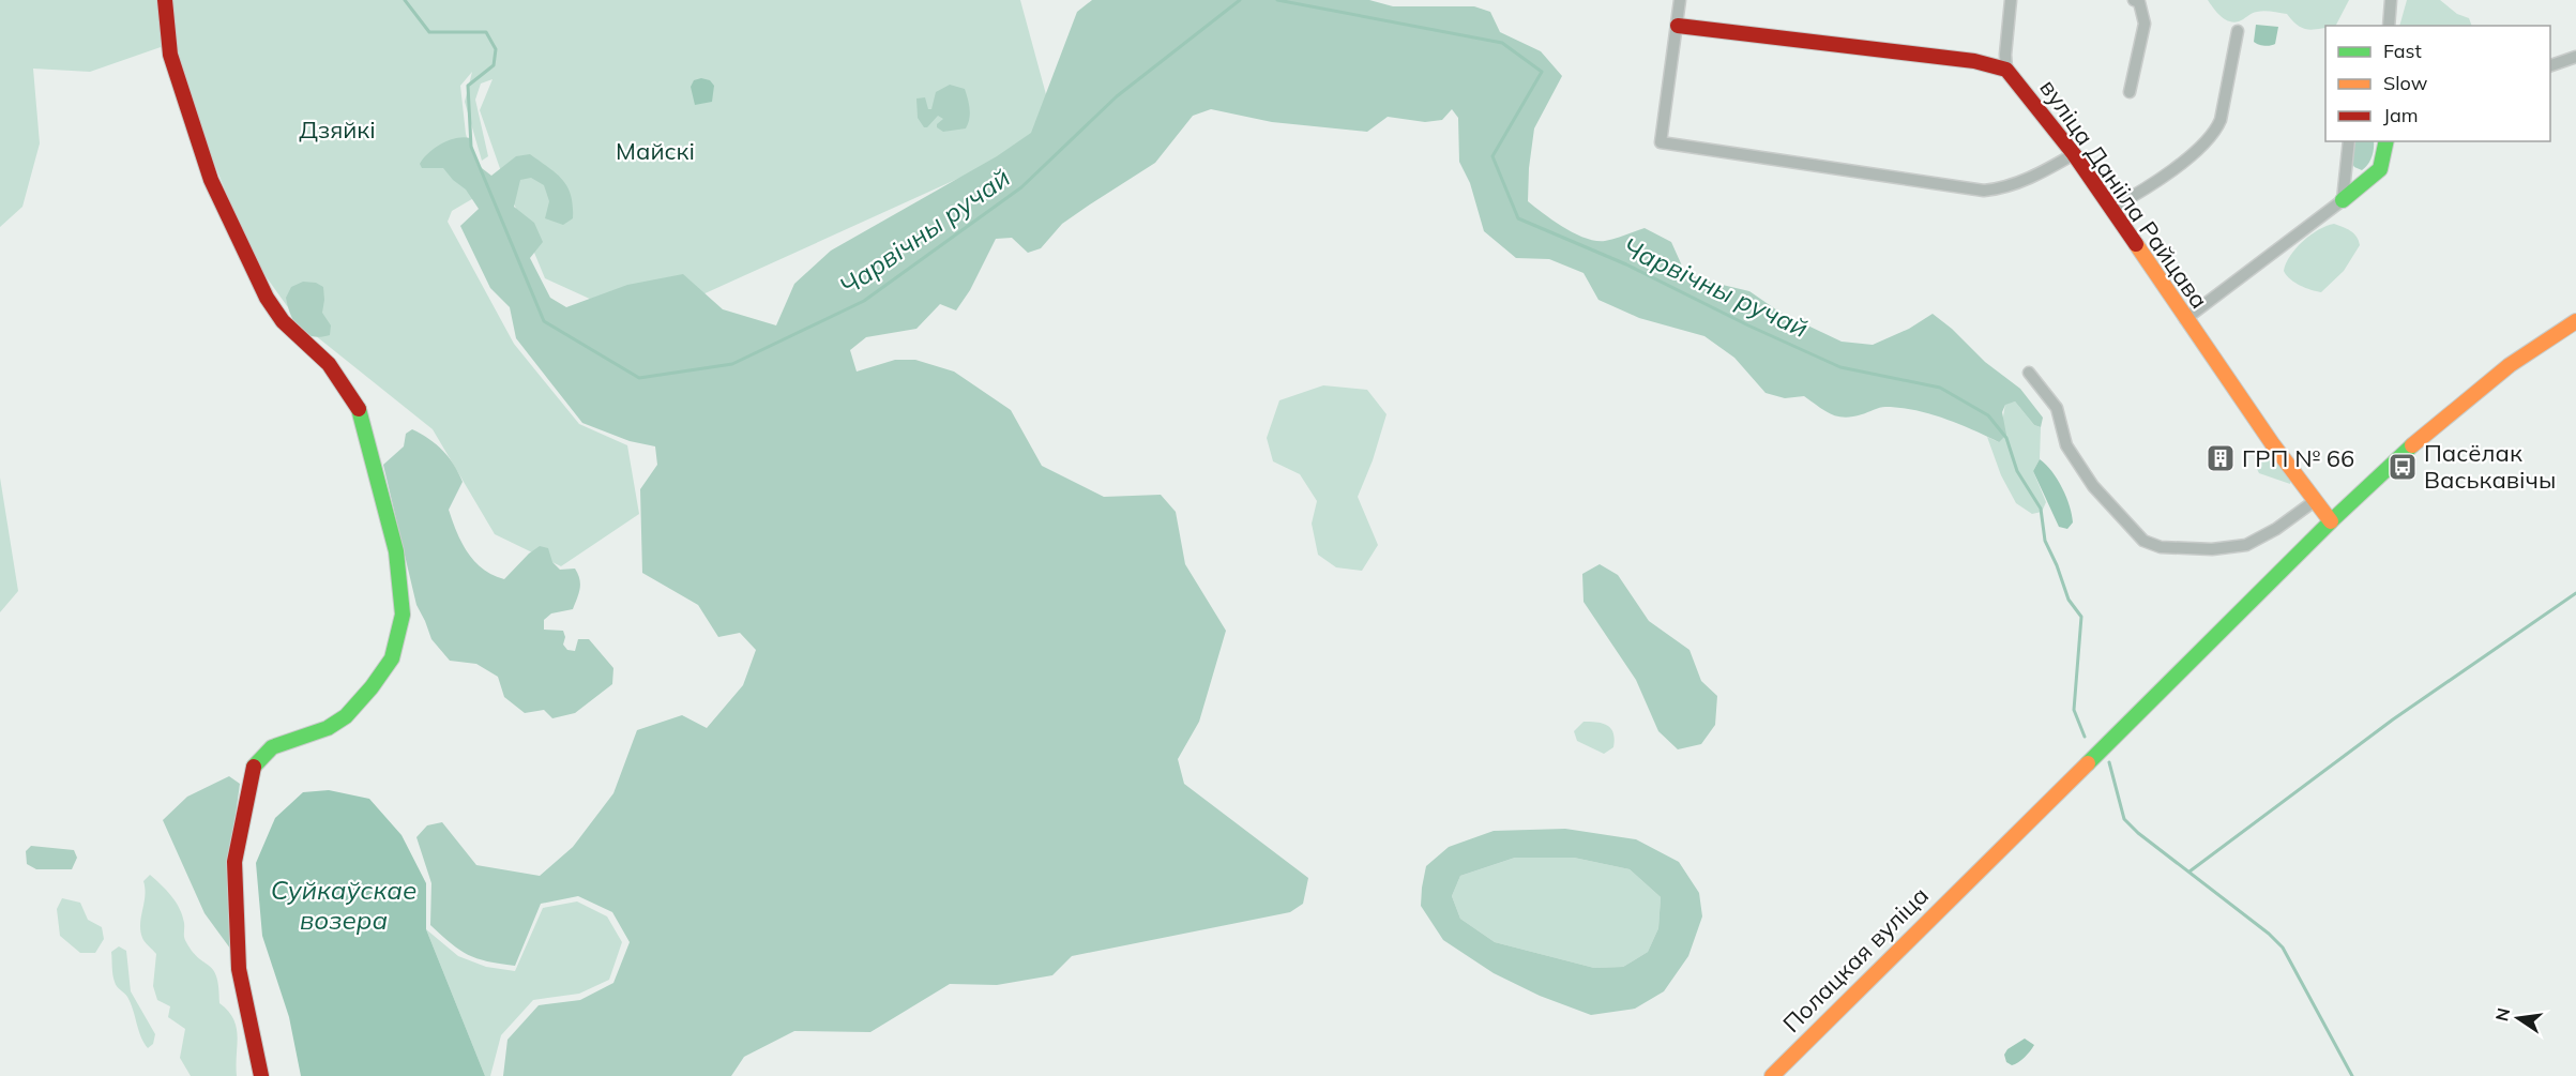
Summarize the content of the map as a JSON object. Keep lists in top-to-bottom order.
{
  "streets": {
    "street": ["вуліца Данііла Райцава", "Полацкая вуліца"]
  },
  "crossings": [
    ["вуліца Данііла Райцава", "Полацкая вуліца"]
  ],
  "water": ["Чарвічны ручай", "Суйкаўскае возера"],
  "parks": ["Дзяйкі", "Майскі"],
  "places": {
    "building": ["ГРП № 66"],
    "bus stop": ["Пасёлак Васькавічы"]
  },
  "legend": ["Fast", "Slow", "Jam"],
  "north": "left"
}
